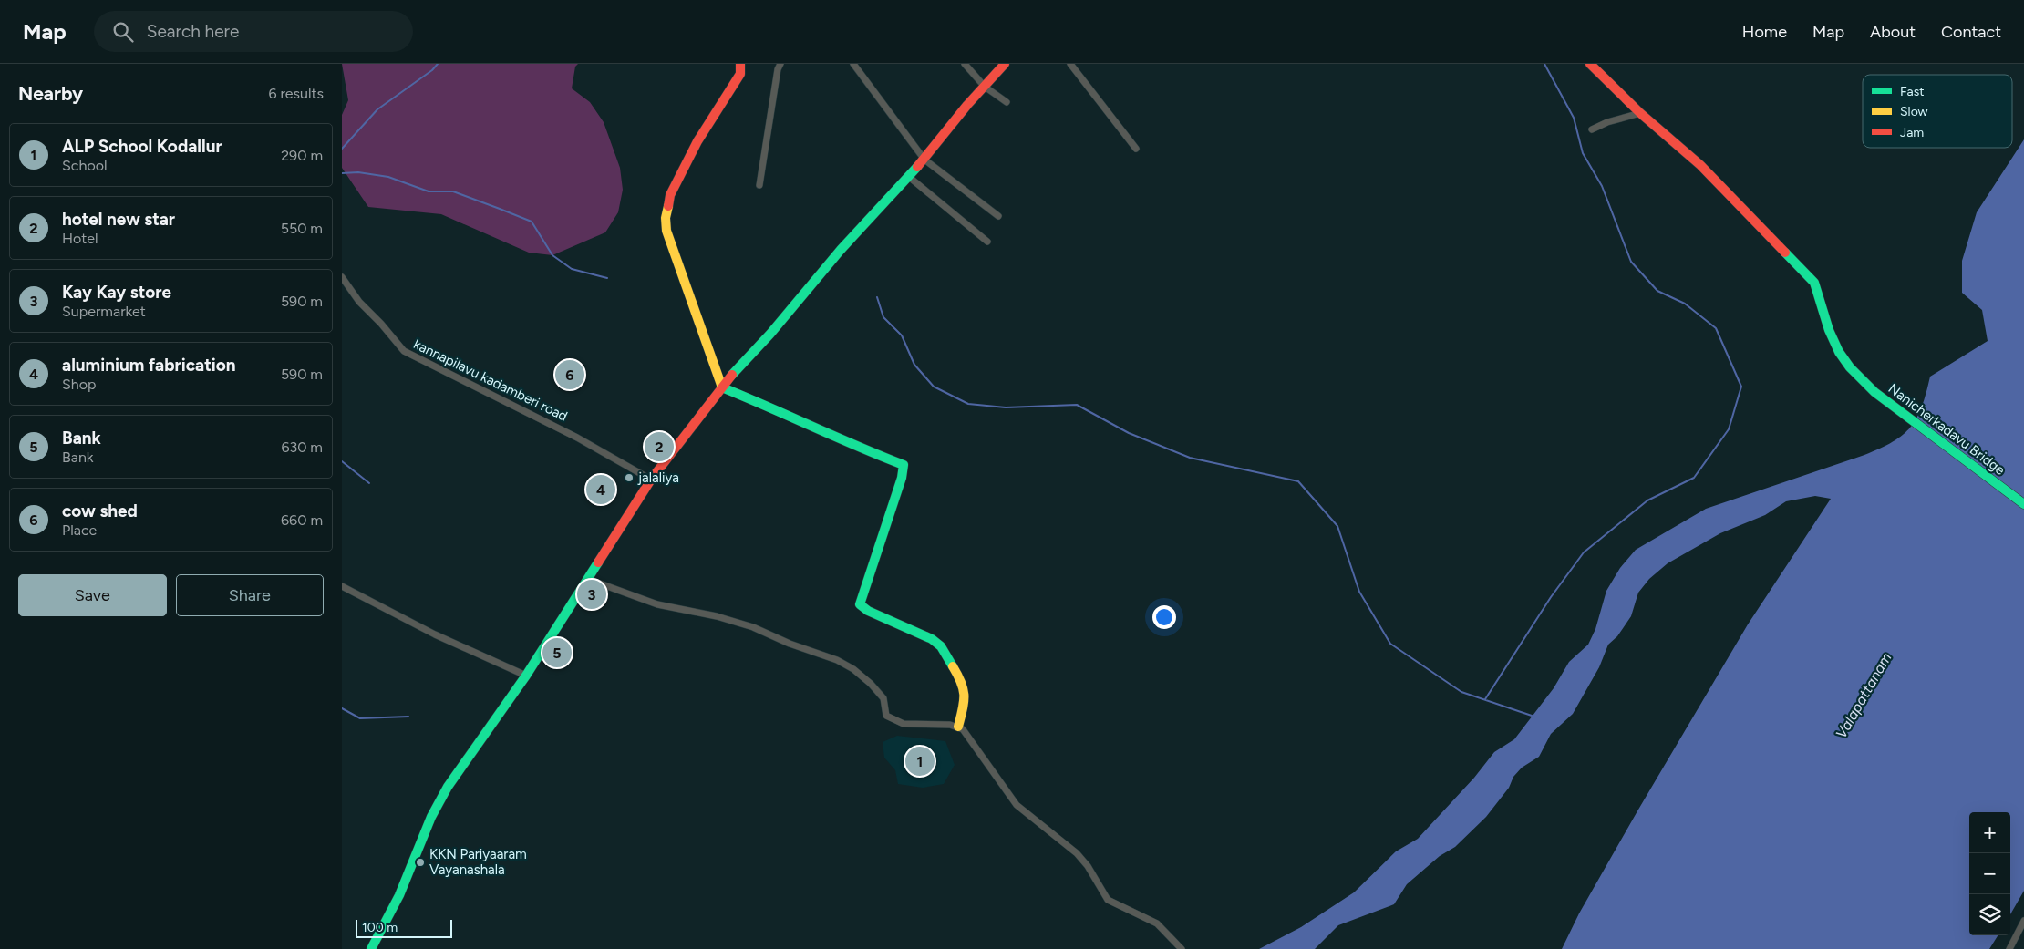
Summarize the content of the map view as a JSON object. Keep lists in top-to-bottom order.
{
  "streets": {
    "main road": ["Nanicherkadavu Bridge"],
    "street": ["kannapilavu kadamberi road"]
  },
  "water": ["Valapattanam"],
  "places": ["jalaliya", "KKN Pariyaaram Vayanashala"],
  "legend": ["Fast", "Slow", "Jam"],
  "scale_bar": "100 m",
  "page": {
    "header": "Map",
    "search": "Search here",
    "nav": [
      "Home",
      "Map",
      "About",
      "Contact"
    ],
    "heading": ["Nearby", "6 results"],
    "list": [
      {
        "mark": "1",
        "name": "ALP School Kodallur",
        "note": "School",
        "value": "290 m"
      },
      {
        "mark": "2",
        "name": "hotel new star",
        "note": "Hotel",
        "value": "550 m"
      },
      {
        "mark": "3",
        "name": "Kay Kay store",
        "note": "Supermarket",
        "value": "590 m"
      },
      {
        "mark": "4",
        "name": "aluminium fabrication",
        "note": "Shop",
        "value": "590 m"
      },
      {
        "mark": "5",
        "name": "Bank",
        "note": "Bank",
        "value": "630 m"
      },
      {
        "mark": "6",
        "name": "cow shed",
        "note": "Place",
        "value": "660 m"
      }
    ],
    "pins": [
      "6",
      "2",
      "4",
      "3",
      "5",
      "1"
    ],
    "buttons": ["Save", "Share"],
    "map_buttons": ["+", "−"],
    "scale": "100 m"
  }
}
